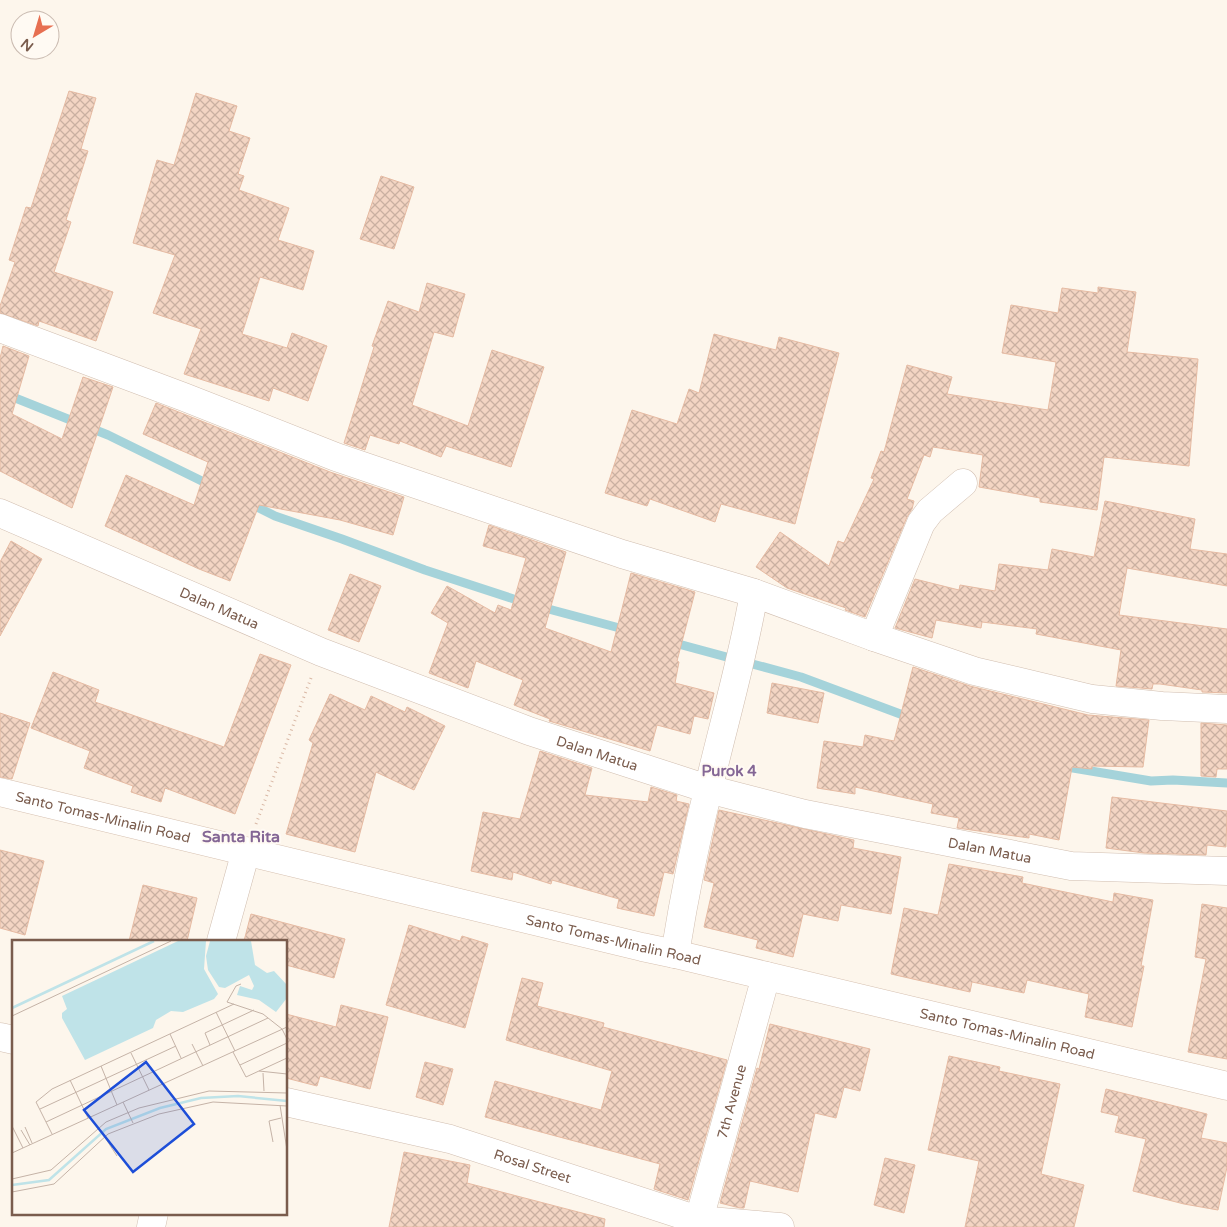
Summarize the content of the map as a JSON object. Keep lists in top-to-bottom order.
{
  "streets": {
    "street": [
      "Dalan Matua",
      "Santo Tomas-Minalin Road",
      "7th Avenue",
      "Rosal Street"
    ]
  },
  "crossings": [
    ["Santo Tomas-Minalin Road", "7th Avenue"],
    ["7th Avenue", "Rosal Street"]
  ],
  "districts": ["Purok 4", "Santa Rita"],
  "north": "bottom left"
}
